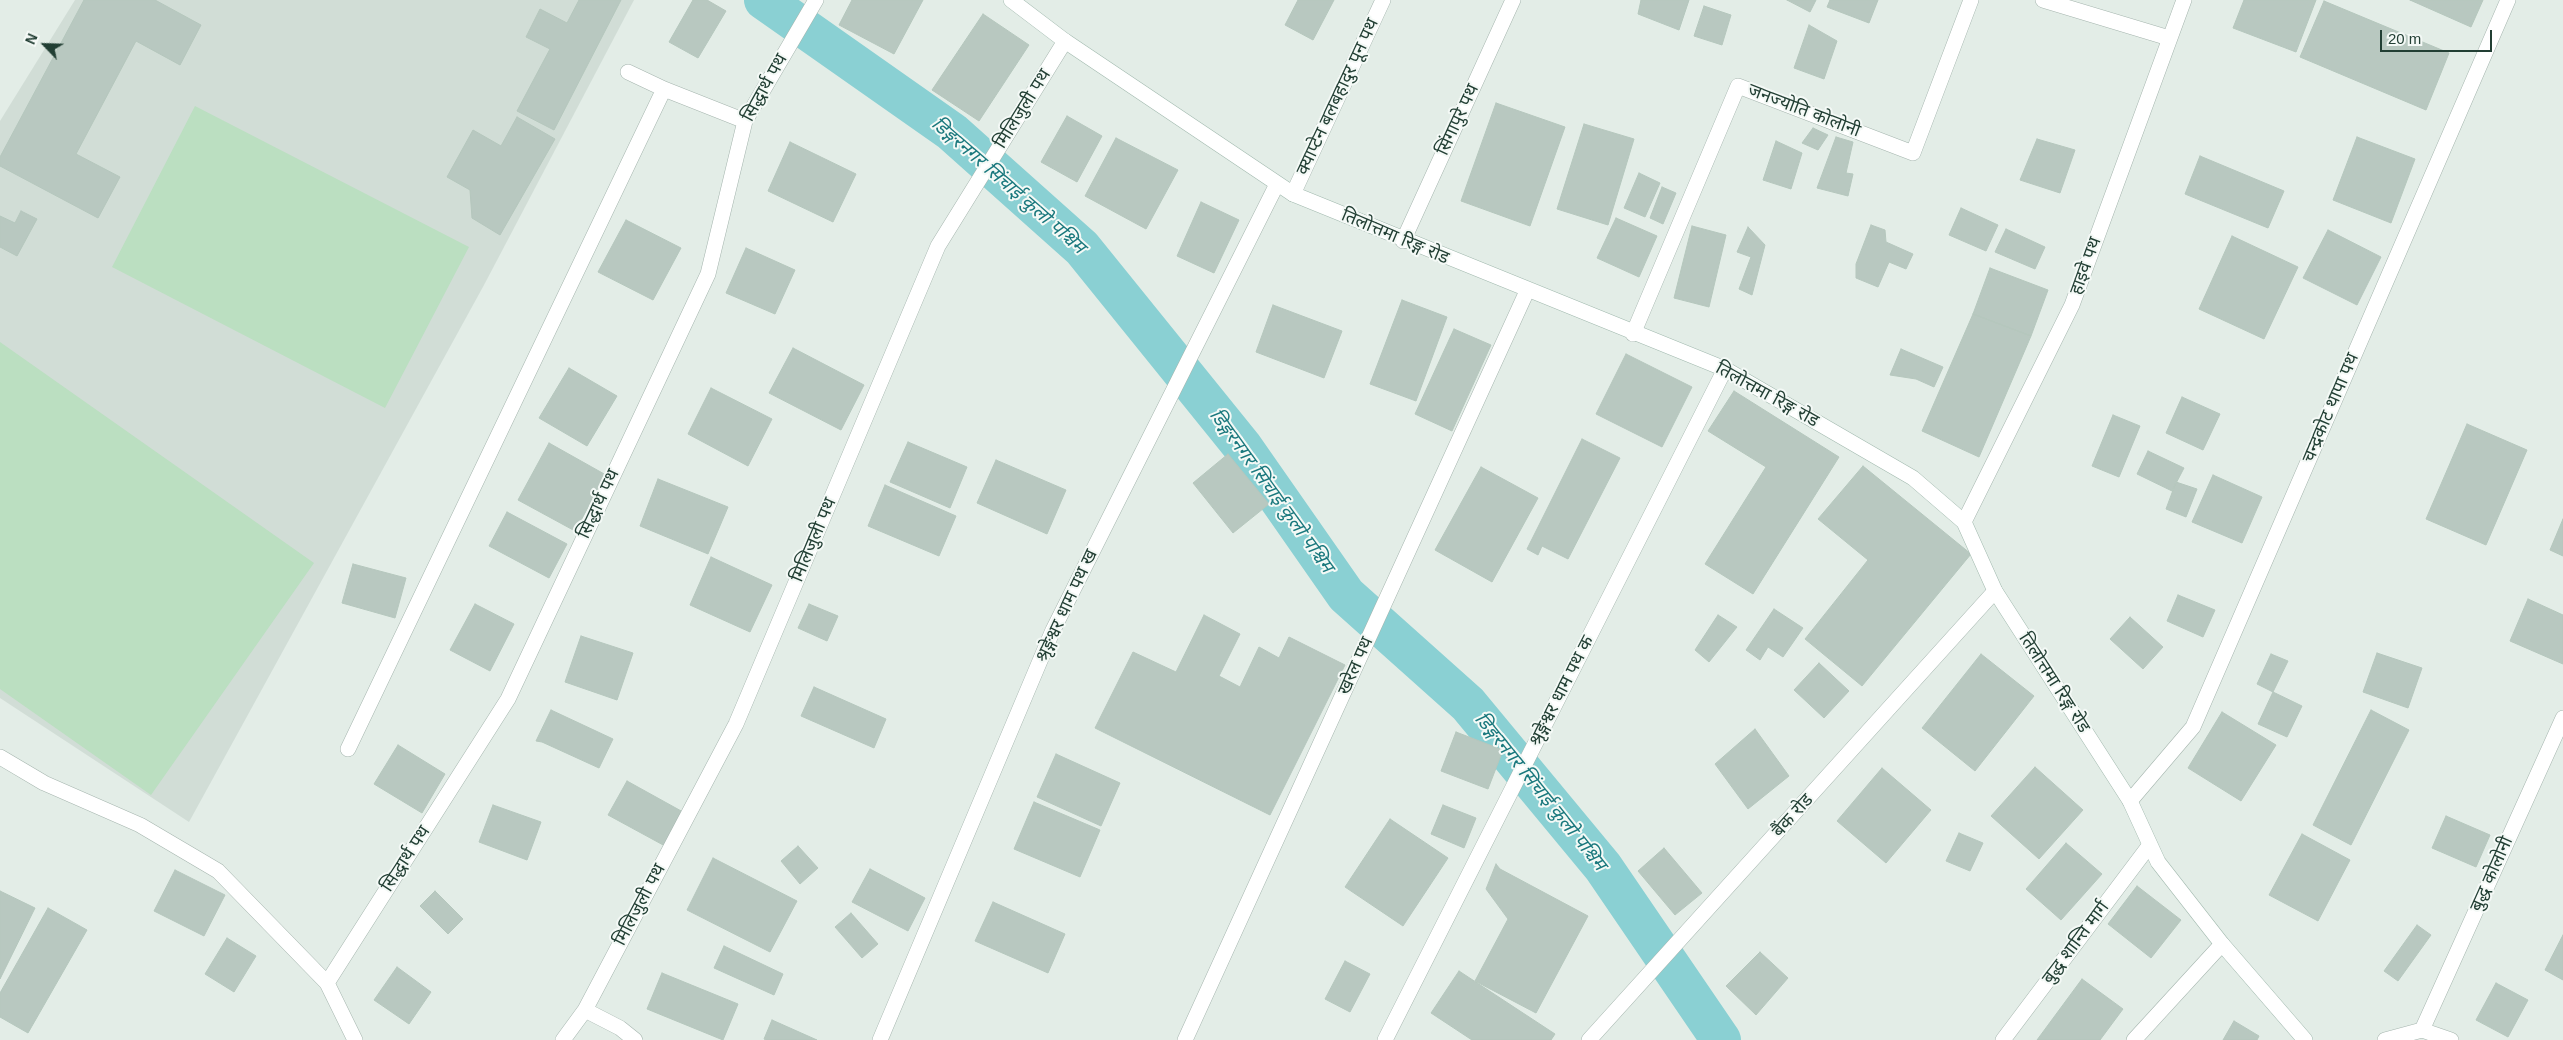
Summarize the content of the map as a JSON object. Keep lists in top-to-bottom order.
{
  "streets": {
    "street": [
      "सिद्धार्थ पथ",
      "क्याप्टेन बलबहादुर पून पथ",
      "मिलिजुली पथ",
      "जनज्योति कोलोनी",
      "सिंगापुरे पथ",
      "तिलोत्तमा रिङ्ग रोड",
      "हाइवे पथ",
      "चन्द्रकोट थापा पथ",
      "श्रृङ्गेश्वर धाम पथ ख",
      "खरेल पथ",
      "श्रृङ्गेश्वर धाम पथ क",
      "बैंक रोड",
      "बुद्ध कोलोनी",
      "बुद्ध शान्ति मार्ग"
    ]
  },
  "crossings": [
    ["क्याप्टेन बलबहादुर पून पथ", "तिलोत्तमा रिङ्ग रोड"],
    ["मिलिजुली पथ", "तिलोत्तमा रिङ्ग रोड"],
    ["जनज्योति कोलोनी", "तिलोत्तमा रिङ्ग रोड"],
    ["सिंगापुरे पथ", "तिलोत्तमा रिङ्ग रोड"],
    ["तिलोत्तमा रिङ्ग रोड", "हाइवे पथ"],
    ["तिलोत्तमा रिङ्ग रोड", "चन्द्रकोट थापा पथ"],
    ["तिलोत्तमा रिङ्ग रोड", "श्रृङ्गेश्वर धाम पथ ख"],
    ["तिलोत्तमा रिङ्ग रोड", "खरेल पथ"],
    ["तिलोत्तमा रिङ्ग रोड", "श्रृङ्गेश्वर धाम पथ क"],
    ["तिलोत्तमा रिङ्ग रोड", "बैंक रोड"],
    ["तिलोत्तमा रिङ्ग रोड", "बुद्ध शान्ति मार्ग"]
  ],
  "water": ["डिङ्गरनगर सिंचाई कुलो पश्चिम"],
  "scale_bar": "20 m",
  "north": "top left"
}
